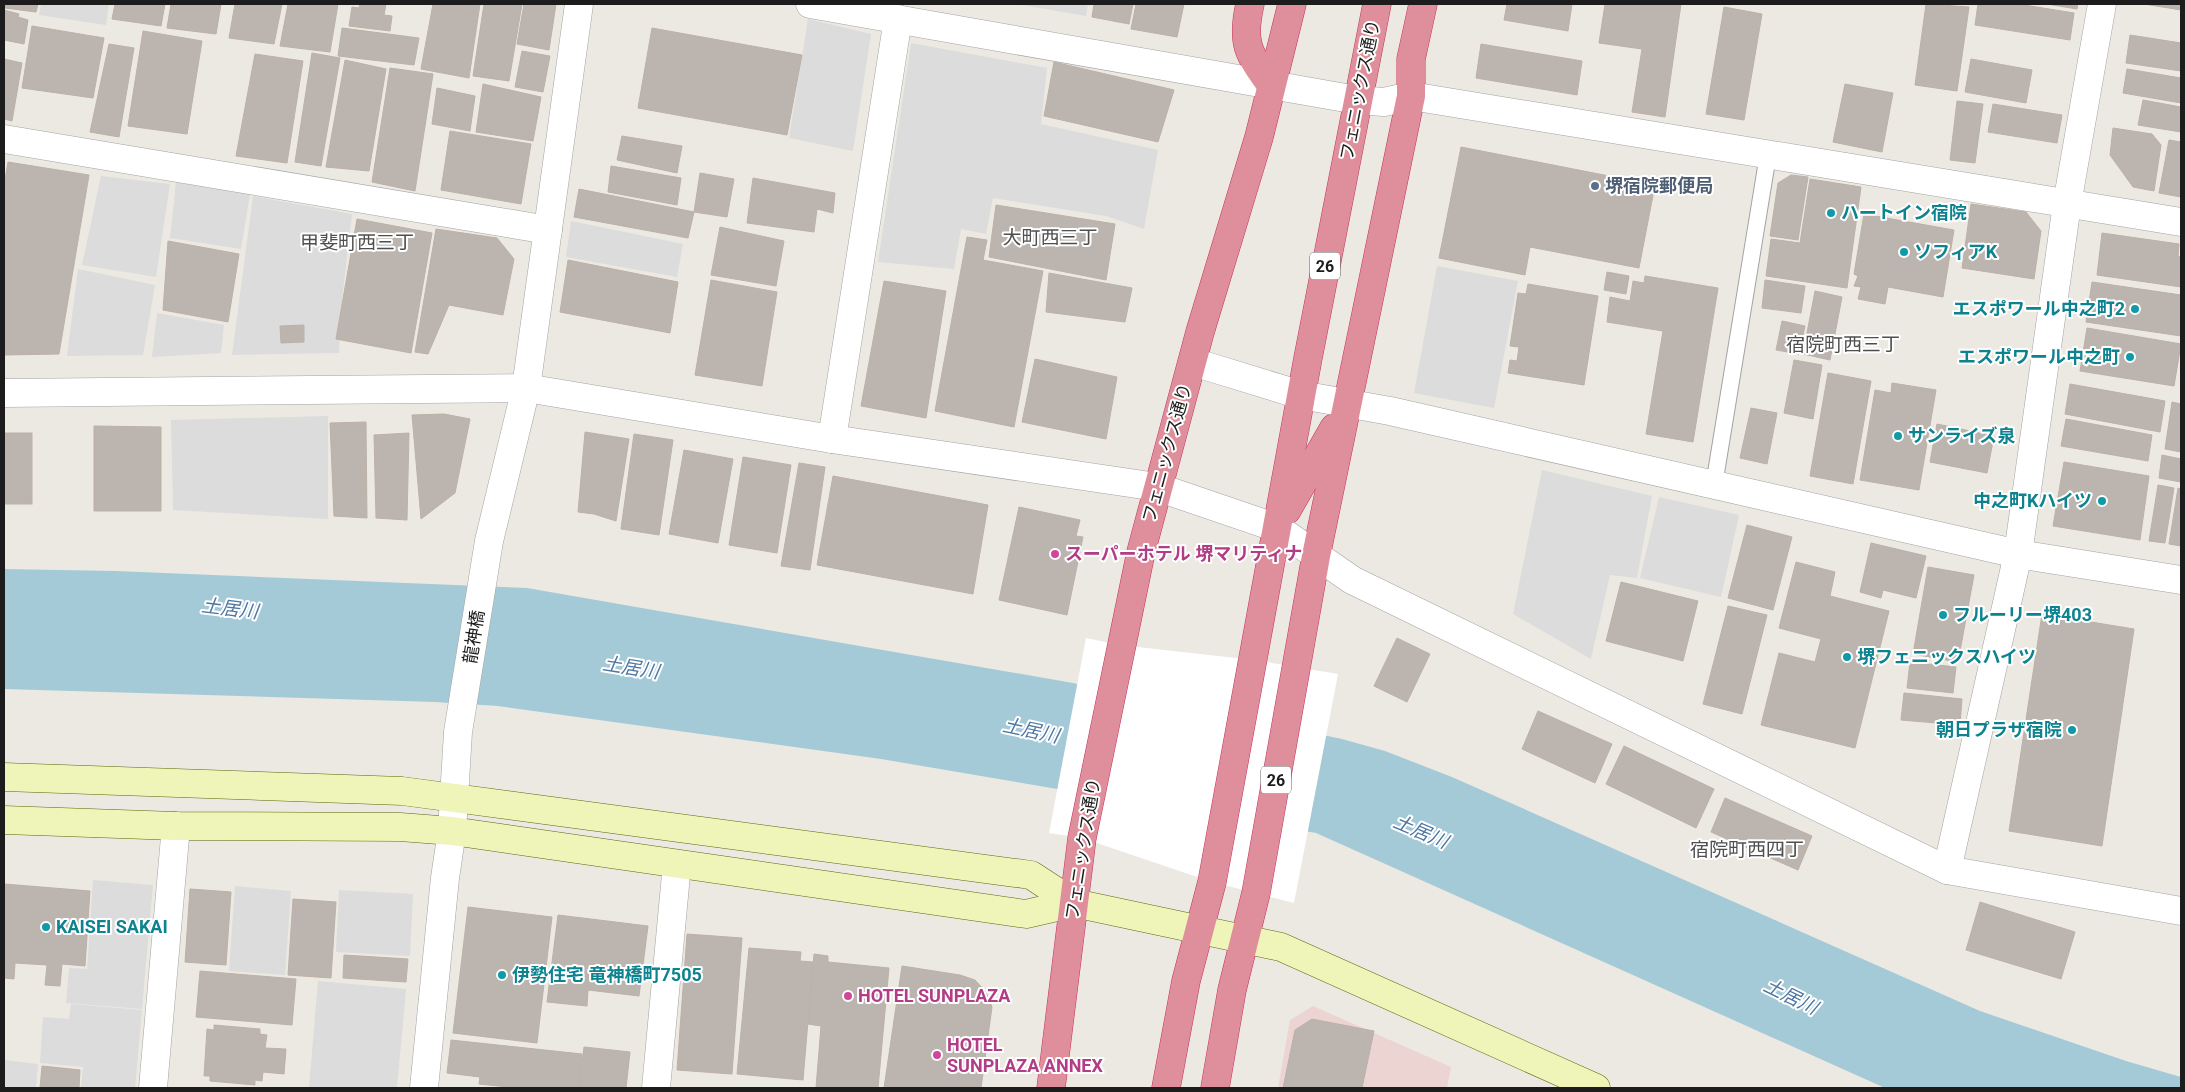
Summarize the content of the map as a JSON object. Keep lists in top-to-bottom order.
{
  "streets": {
    "highway": ["フェニックス通り", "26"],
    "street": ["龍神橋"]
  },
  "crossings": [
    ["フェニックス通り", "26"]
  ],
  "districts": [
    "大町西三丁",
    "甲斐町西三丁",
    "宿院町西三丁",
    "宿院町西四丁"
  ],
  "water": ["土居川"],
  "places": [
    "堺宿院郵便局",
    "ハートイン宿院",
    "ソフィアK",
    "エスポワール中之町2",
    "エスポワール中之町",
    "サンライズ泉",
    "中之町Kハイツ",
    "スーパーホテル 堺マリティナ",
    "フルーリー堺403",
    "堺フェニックスハイツ",
    "朝日プラザ宿院",
    "KAISEI SAKAI",
    "伊勢住宅 竜神橋町7505",
    "HOTEL SUNPLAZA",
    "HOTEL SUNPLAZA ANNEX"
  ]
}
